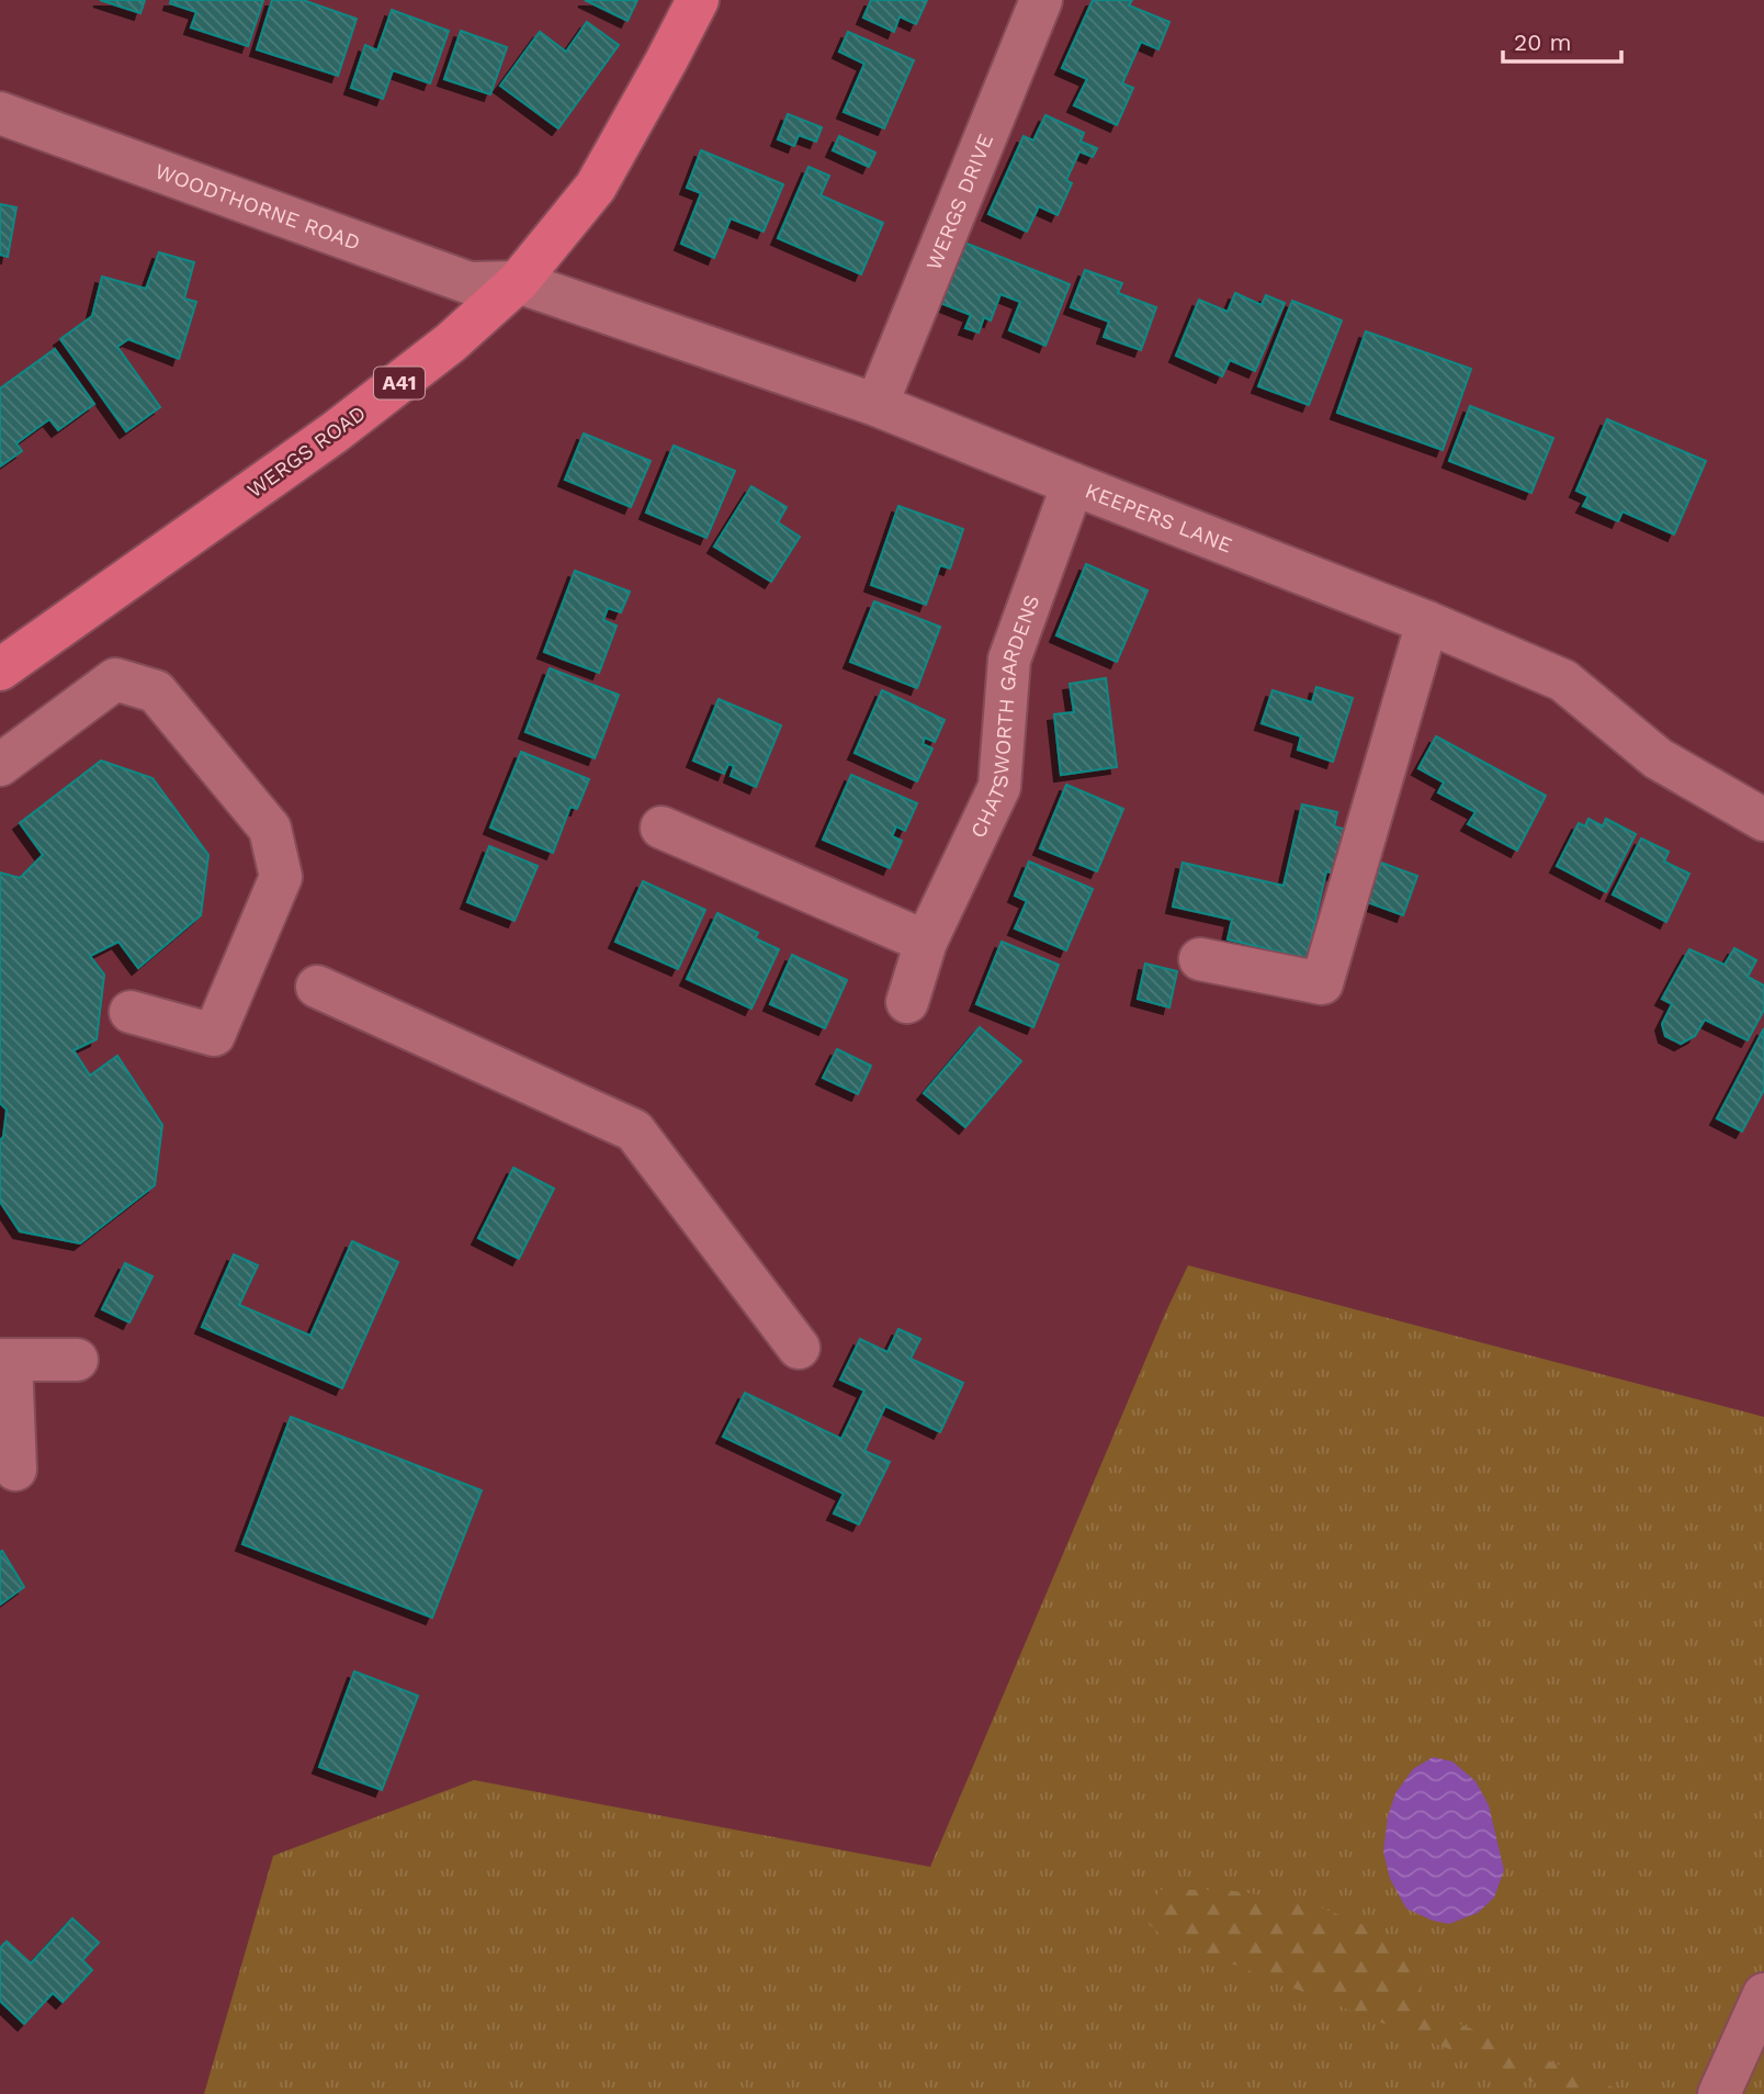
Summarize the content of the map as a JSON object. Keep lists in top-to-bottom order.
{
  "streets": {
    "highway": ["A41", "WERGS ROAD"],
    "street": [
      "WERGS DRIVE",
      "WOODTHORNE ROAD",
      "KEEPERS LANE",
      "CHATSWORTH GARDENS"
    ]
  },
  "crossings": [
    ["WERGS DRIVE", "KEEPERS LANE"],
    ["WOODTHORNE ROAD", "WERGS ROAD"],
    ["WOODTHORNE ROAD", "KEEPERS LANE"],
    ["WERGS ROAD", "KEEPERS LANE"],
    ["KEEPERS LANE", "CHATSWORTH GARDENS"]
  ],
  "scale_bar": "20 m"
}
